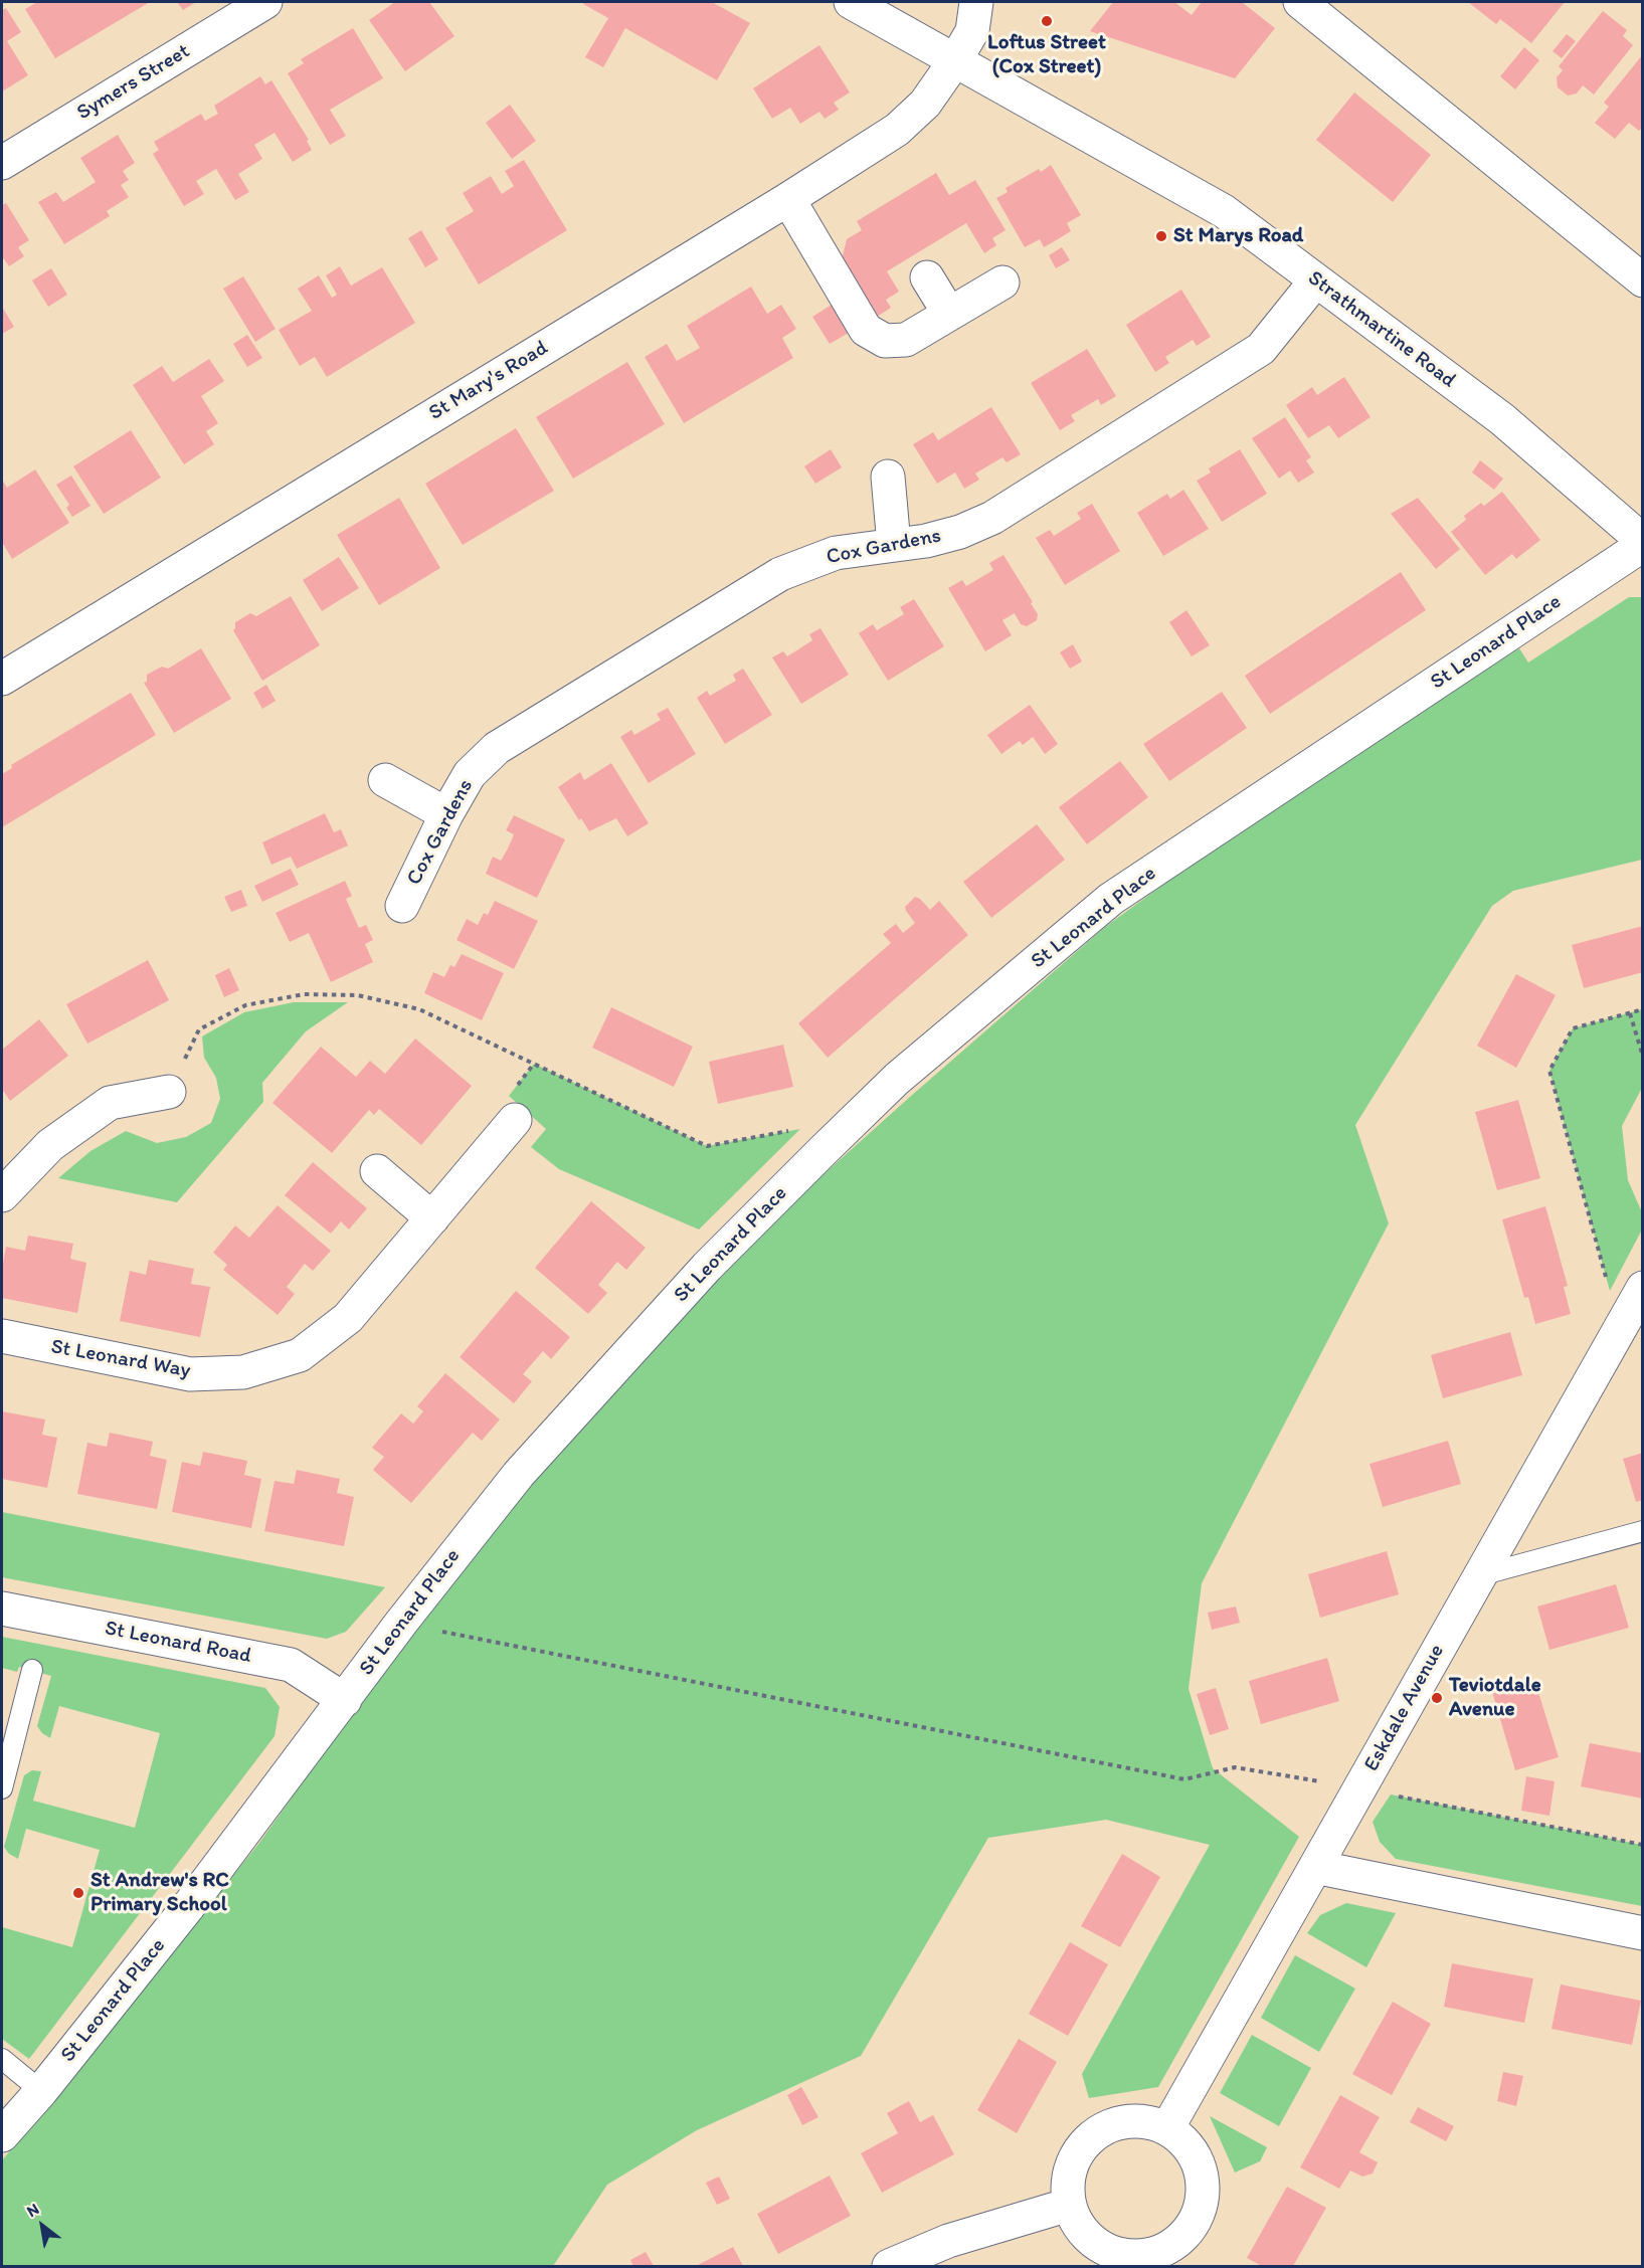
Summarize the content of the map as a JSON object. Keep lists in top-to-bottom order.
{
  "streets": {
    "street": [
      "Symers Street",
      "Strathmartine Road",
      "St Mary's Road",
      "Cox Gardens",
      "St Leonard Place",
      "St Leonard Way",
      "St Leonard Road",
      "Eskdale Avenue"
    ]
  },
  "crossings": [
    ["Strathmartine Road", "St Mary's Road"],
    ["Strathmartine Road", "Cox Gardens"],
    ["Strathmartine Road", "St Leonard Place"],
    ["St Leonard Place", "St Leonard Road"]
  ],
  "places": [
    "Loftus Street (Cox Street)",
    "St Marys Road",
    "Teviotdale Avenue",
    "St Andrew's RC Primary School"
  ],
  "north": "top left"
}
